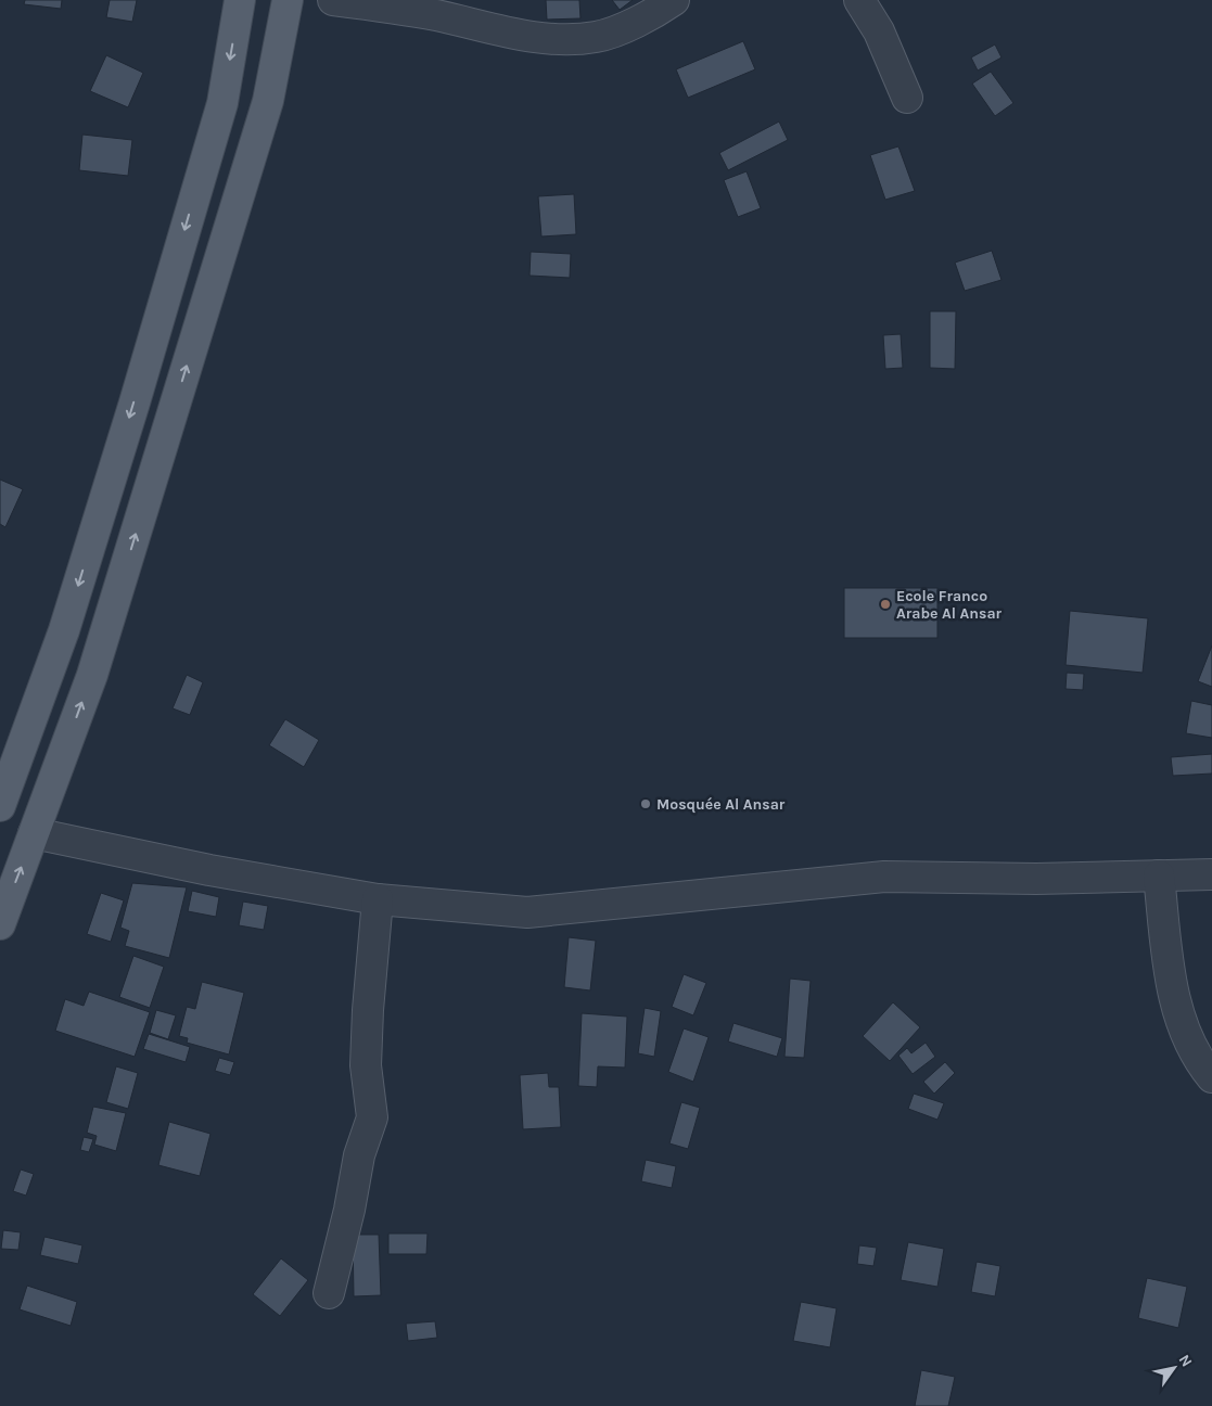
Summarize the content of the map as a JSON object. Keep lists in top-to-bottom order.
{
  "places": ["Ecole Franco Arabe Al Ansar", "Mosquée Al Ansar"],
  "north": "top right"
}
